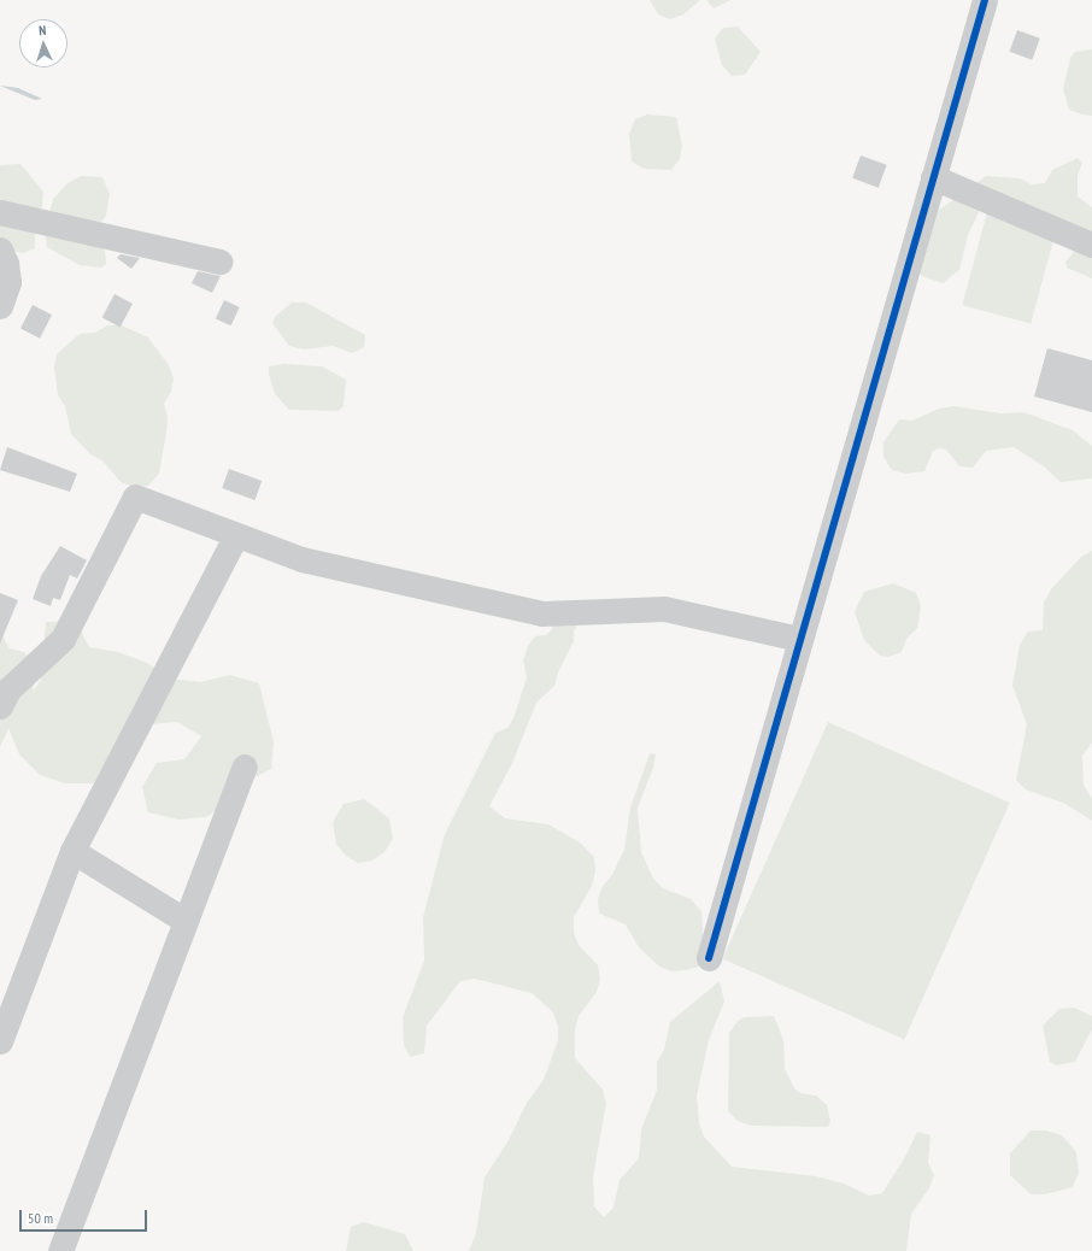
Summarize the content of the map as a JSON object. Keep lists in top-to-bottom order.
{
  "scale_bar": "50 m",
  "north": "top"
}
